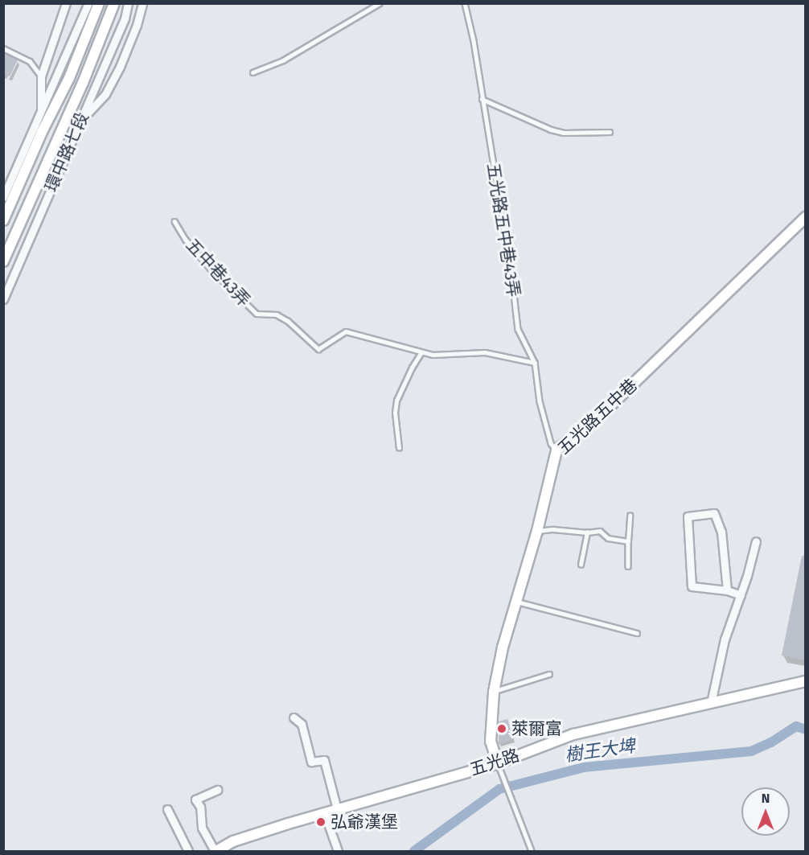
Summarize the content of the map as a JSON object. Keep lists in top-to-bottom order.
{
  "streets": {
    "street": ["環中路七段", "五光路五中巷", "五光路"],
    "lane": ["五光路五中巷43弄", "五中巷43弄"]
  },
  "crossings": [
    ["五光路五中巷43弄", "五中巷43弄"],
    ["五光路五中巷43弄", "五光路五中巷"],
    ["五光路五中巷", "五光路"]
  ],
  "water": ["樹王大埤"],
  "places": ["萊爾富", "弘爺漢堡"],
  "north": "top"
}
